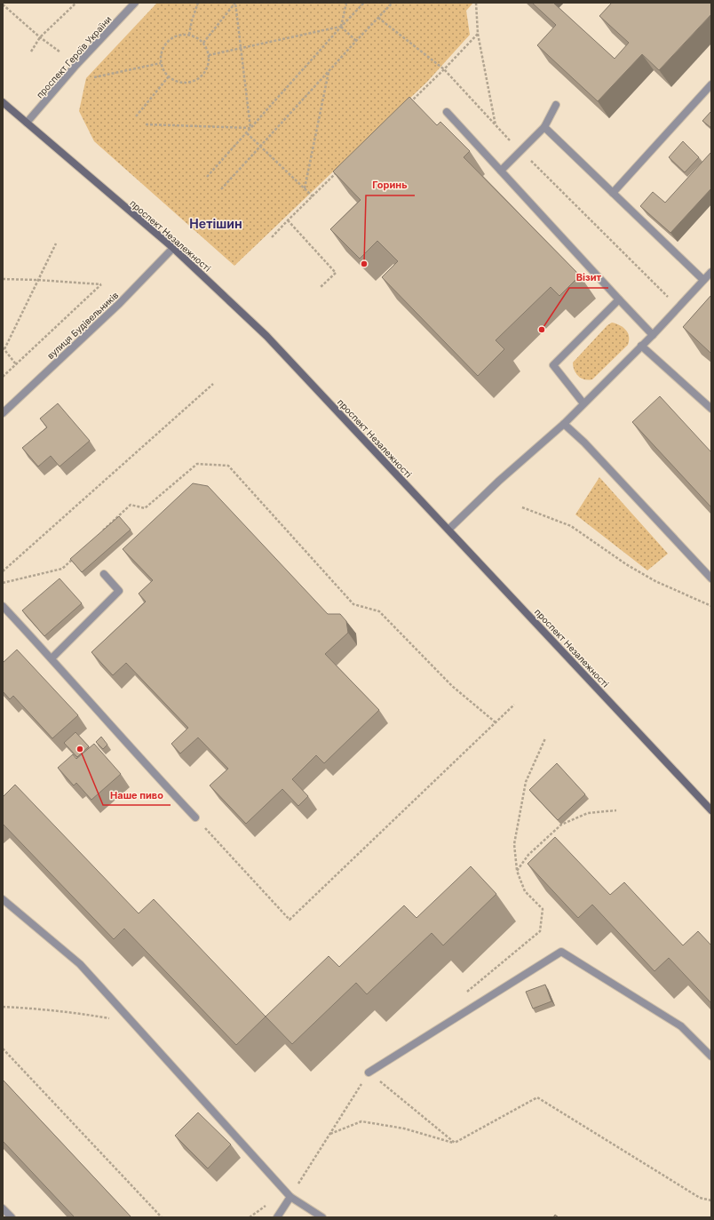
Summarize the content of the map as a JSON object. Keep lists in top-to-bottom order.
{
  "streets": {
    "main road": ["проспект Незалежності"],
    "street": ["проспект Героїв України", "вулиця Будівельників"]
  },
  "crossings": [
    ["проспект Героїв України", "проспект Незалежності"],
    ["проспект Незалежності", "вулиця Будівельників"]
  ],
  "districts": ["Нетішин"],
  "places": ["Горинь", "Візит", "Наше пиво"]
}
